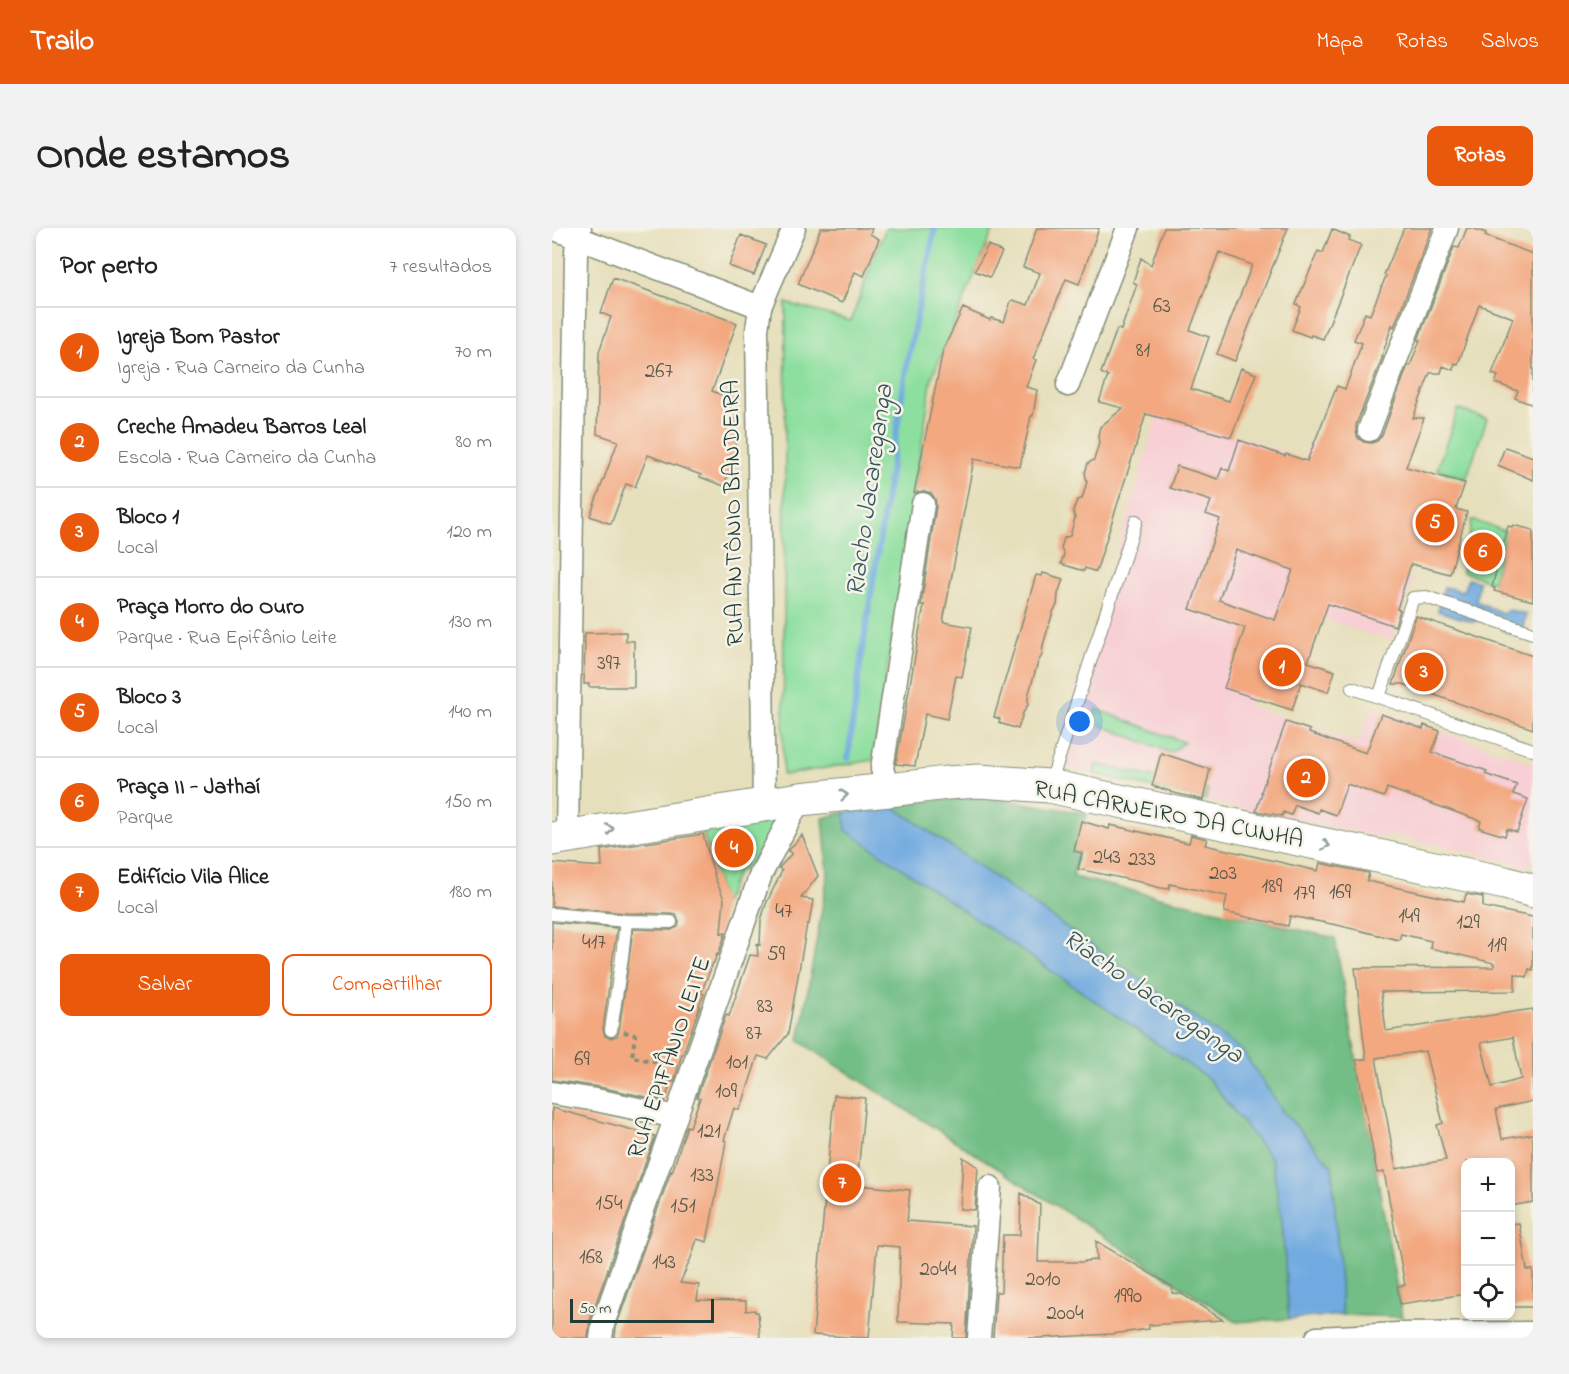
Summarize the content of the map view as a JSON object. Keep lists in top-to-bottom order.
{
  "streets": {
    "street": ["RUA ANTÔNIO BANDEIRA", "RUA CARNEIRO DA CUNHA", "RUA EPIFÂNIO LEITE"]
  },
  "crossings": [
    ["RUA ANTÔNIO BANDEIRA", "RUA CARNEIRO DA CUNHA"],
    ["RUA CARNEIRO DA CUNHA", "RUA EPIFÂNIO LEITE"]
  ],
  "one_way": ["RUA CARNEIRO DA CUNHA"],
  "water": ["Riacho Jacareganga"],
  "house_numbers": [
    "63",
    "81",
    "267",
    "397",
    "243",
    "233",
    "203",
    "189",
    "169",
    "179",
    "47",
    "149",
    "129",
    "417",
    "119",
    "59",
    "83",
    "87",
    "69",
    "101",
    "109",
    "121",
    "133",
    "154",
    "151",
    "168",
    "143",
    "2044",
    "2010",
    "1990",
    "2004"
  ],
  "scale_bar": "50 m",
  "page": {
    "header": "Trailo",
    "nav": ["Mapa", "Rotas", "Salvos"],
    "title": "Onde estamos",
    "buttons": [
      "Rotas",
      ["Salvar", "Compartilhar"]
    ],
    "heading": ["Por perto", "7 resultados"],
    "list": [
      {
        "mark": "1",
        "name": "Igreja Bom Pastor",
        "note": "Igreja · Rua Carneiro da Cunha",
        "value": "70 m"
      },
      {
        "mark": "2",
        "name": "Creche Amadeu Barros Leal",
        "note": "Escola · Rua Carneiro da Cunha",
        "value": "80 m"
      },
      {
        "mark": "3",
        "name": "Bloco 1",
        "note": "Local",
        "value": "120 m"
      },
      {
        "mark": "4",
        "name": "Praça Morro do Ouro",
        "note": "Parque · Rua Epifânio Leite",
        "value": "130 m"
      },
      {
        "mark": "5",
        "name": "Bloco 3",
        "note": "Local",
        "value": "140 m"
      },
      {
        "mark": "6",
        "name": "Praça II - Jathaí",
        "note": "Parque",
        "value": "150 m"
      },
      {
        "mark": "7",
        "name": "Edifício Vila Alice",
        "note": "Local",
        "value": "180 m"
      }
    ],
    "pins": [
      "5",
      "6",
      "1",
      "3",
      "2",
      "4",
      "7"
    ],
    "map_buttons": ["+", "−"],
    "scale": "50 m"
  }
}
